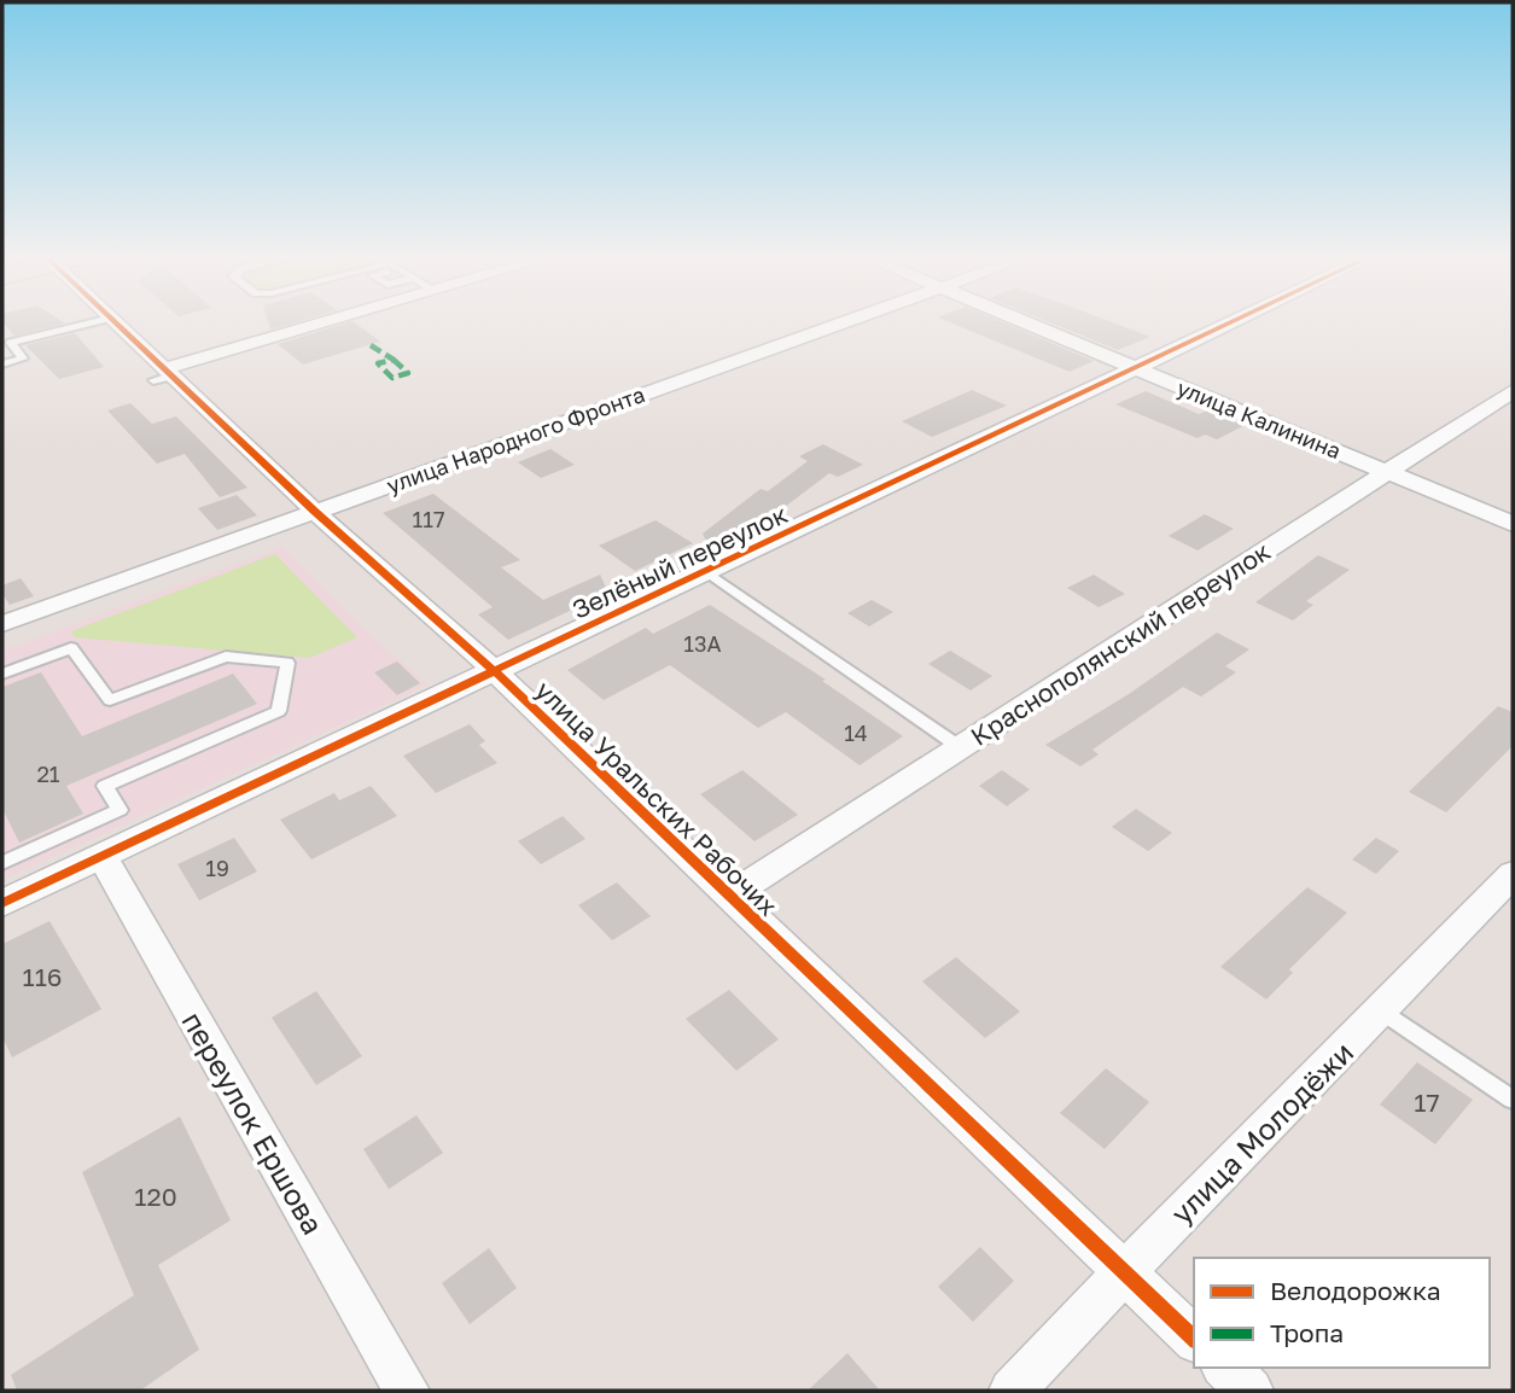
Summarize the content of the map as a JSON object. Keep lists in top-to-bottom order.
{
  "streets": {
    "street": [
      "улица Калинина",
      "улица Народного Фронта",
      "Зелёный переулок",
      "Краснополянский переулок",
      "улица Уральских Рабочих",
      "переулок Ершова",
      "улица Молодёжи"
    ]
  },
  "crossings": [
    ["улица Калинина", "Зелёный переулок"],
    ["улица Калинина", "Краснополянский переулок"],
    ["улица Народного Фронта", "улица Уральских Рабочих"],
    ["Зелёный переулок", "улица Уральских Рабочих"],
    ["Зелёный переулок", "переулок Ершова"],
    ["Краснополянский переулок", "улица Уральских Рабочих"],
    ["улица Уральских Рабочих", "улица Молодёжи"]
  ],
  "house_numbers": [
    "117",
    "13А",
    "14",
    "21",
    "19",
    "116",
    "17",
    "120"
  ],
  "legend": ["Велодорожка", "Тропа"]
}
